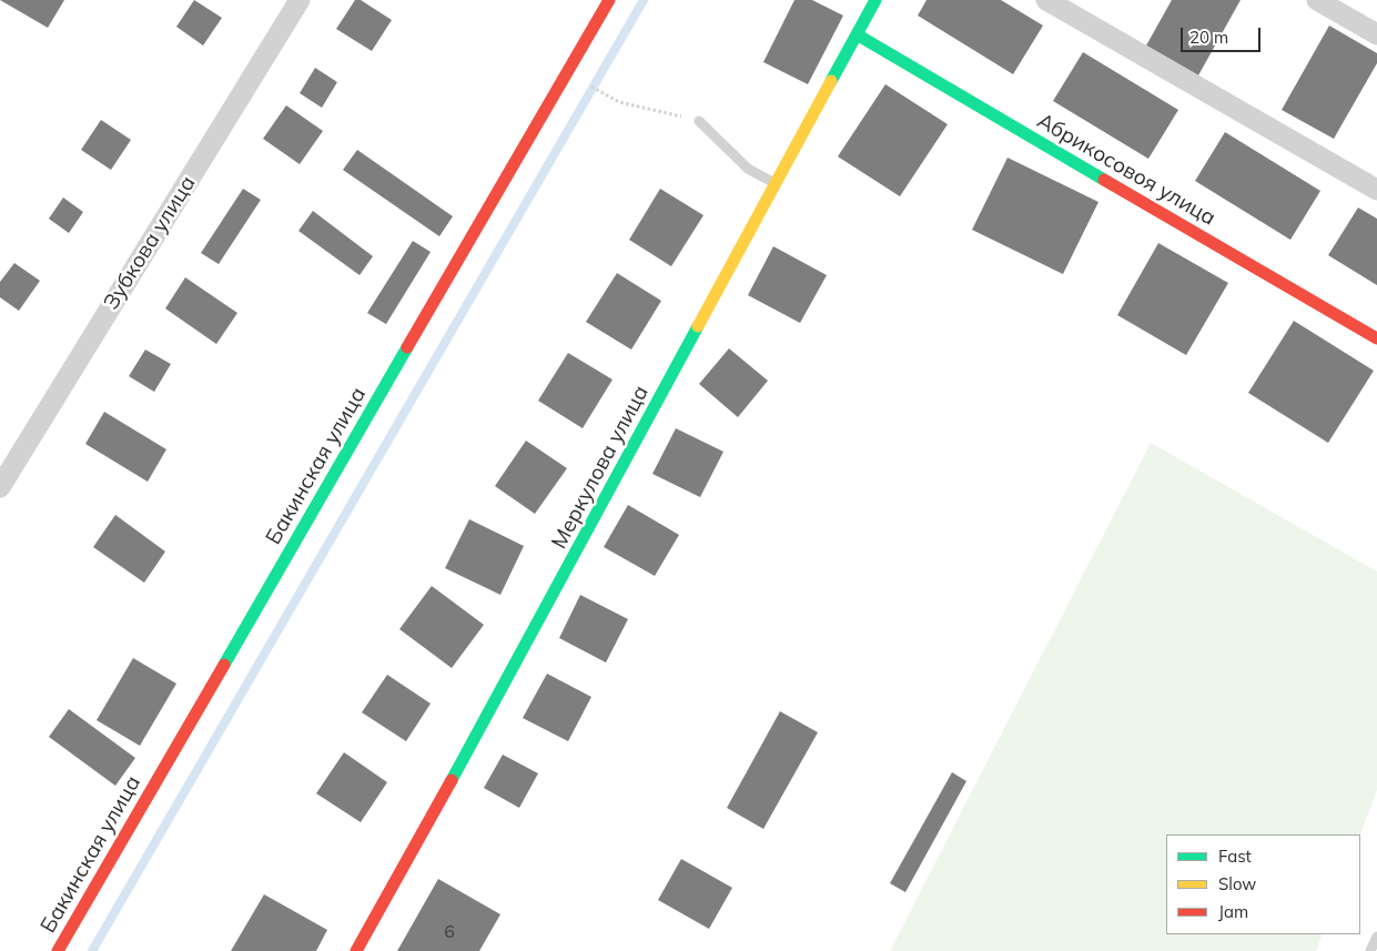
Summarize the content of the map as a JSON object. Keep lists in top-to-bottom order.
{
  "streets": {
    "street": [
      "Абрикосовоя улица",
      "Зубкова улица",
      "Бакинская улица",
      "Меркулова улица"
    ]
  },
  "crossings": [
    ["Абрикосовоя улица", "Меркулова улица"]
  ],
  "house_numbers": ["6"],
  "legend": ["Fast", "Slow", "Jam"],
  "scale_bar": "20 m"
}
